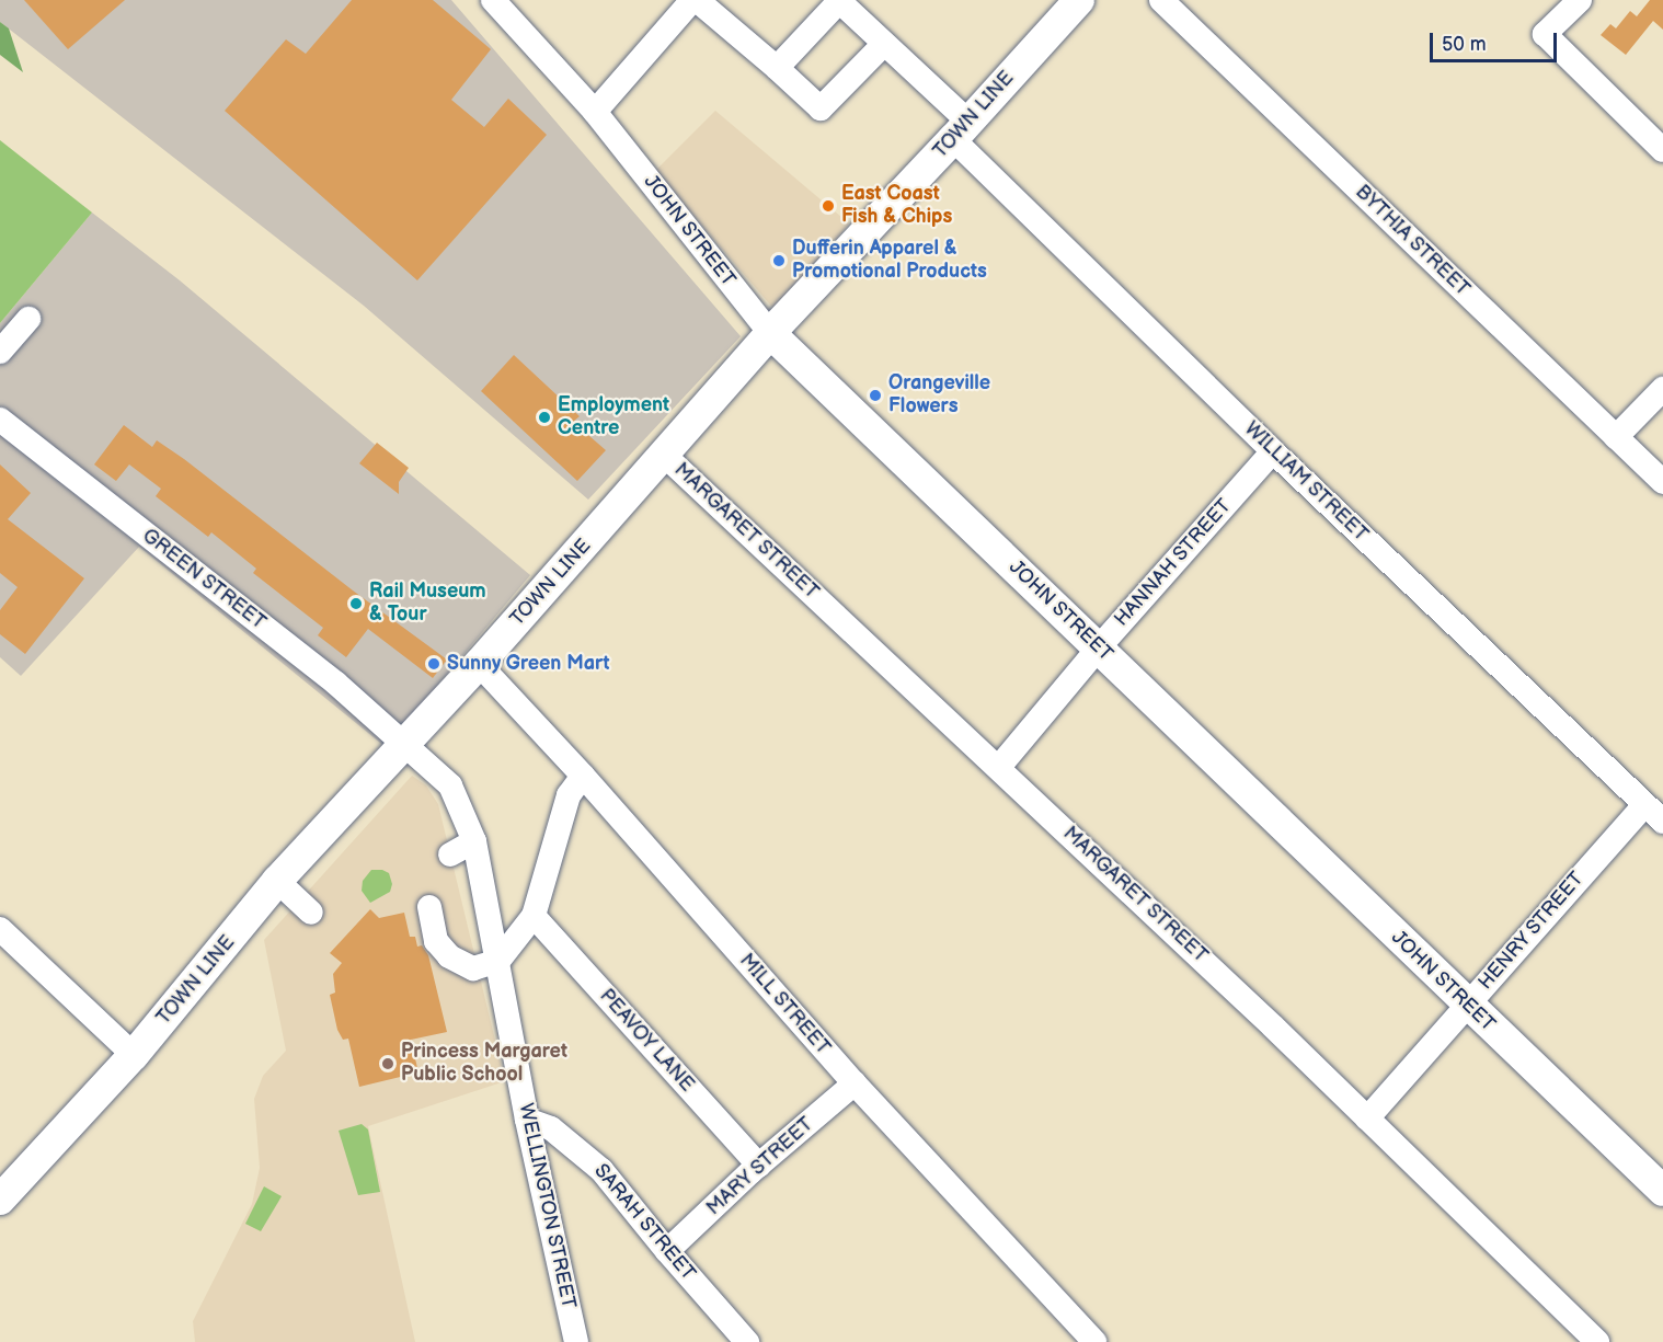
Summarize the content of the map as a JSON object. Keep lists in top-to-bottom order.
{
  "streets": {
    "main road": ["TOWN LINE", "JOHN STREET"],
    "street": [
      "BYTHIA STREET",
      "WILLIAM STREET",
      "MARGARET STREET",
      "HANNAH STREET",
      "GREEN STREET",
      "HENRY STREET",
      "MILL STREET",
      "PEAVOY LANE",
      "MARY STREET",
      "WELLINGTON STREET",
      "SARAH STREET"
    ]
  },
  "crossings": [
    ["TOWN LINE", "JOHN STREET"],
    ["TOWN LINE", "WILLIAM STREET"],
    ["TOWN LINE", "MARGARET STREET"],
    ["TOWN LINE", "GREEN STREET"],
    ["TOWN LINE", "MILL STREET"],
    ["TOWN LINE", "WELLINGTON STREET"],
    ["JOHN STREET", "HANNAH STREET"],
    ["JOHN STREET", "HENRY STREET"],
    ["WILLIAM STREET", "HANNAH STREET"],
    ["WILLIAM STREET", "HENRY STREET"],
    ["MARGARET STREET", "HANNAH STREET"],
    ["MARGARET STREET", "HENRY STREET"],
    ["GREEN STREET", "WELLINGTON STREET"],
    ["MILL STREET", "MARY STREET"],
    ["PEAVOY LANE", "MARY STREET"],
    ["MARY STREET", "SARAH STREET"],
    ["WELLINGTON STREET", "SARAH STREET"]
  ],
  "places": [
    "East Coast Fish & Chips",
    "Dufferin Apparel & Promotional Products",
    "Orangeville Flowers",
    "Employment Centre",
    "Rail Museum & Tour",
    "Sunny Green Mart",
    "Princess Margaret Public School"
  ],
  "scale_bar": "50 m"
}
